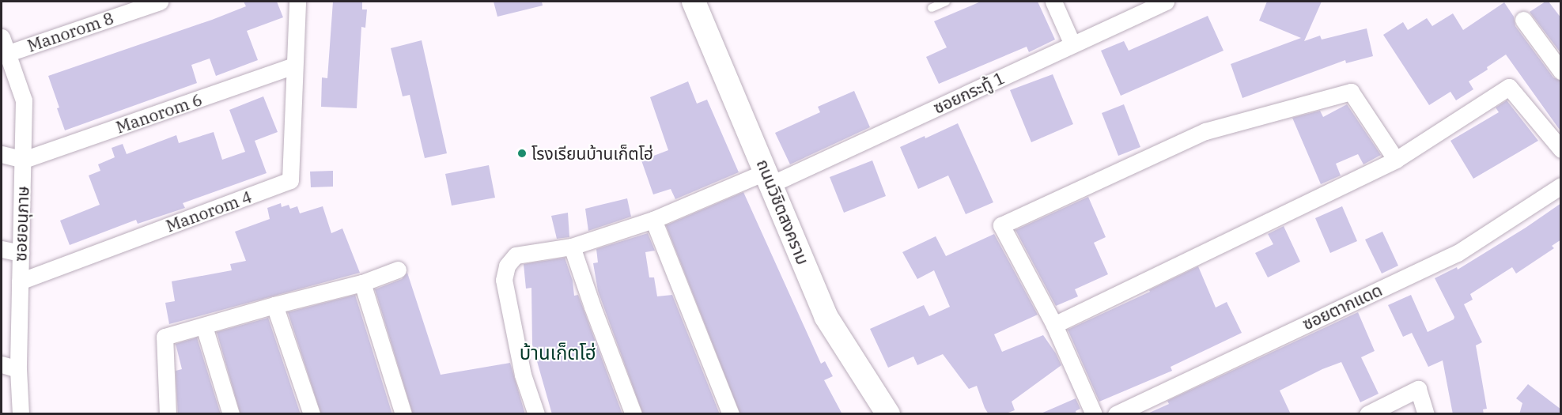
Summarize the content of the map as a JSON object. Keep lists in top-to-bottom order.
{
  "streets": {
    "main road": ["ถนนวิชิตสงคราม"],
    "street": [
      "Manorom 8",
      "ซอยกระทู้ 1",
      "Manorom 6",
      "Manorom 4",
      "ซอยอนุภาษ",
      "ซอยตากแดด"
    ]
  },
  "crossings": [
    ["Manorom 8", "ซอยอนุภาษ"],
    ["ซอยกระทู้ 1", "ถนนวิชิตสงคราม"],
    ["Manorom 6", "Manorom 4"],
    ["Manorom 6", "ซอยอนุภาษ"],
    ["Manorom 4", "ซอยอนุภาษ"]
  ],
  "districts": ["บ้านเก็ตโฮ่"],
  "places": ["โรงเรียนบ้านเก็ตโฮ่"]
}
